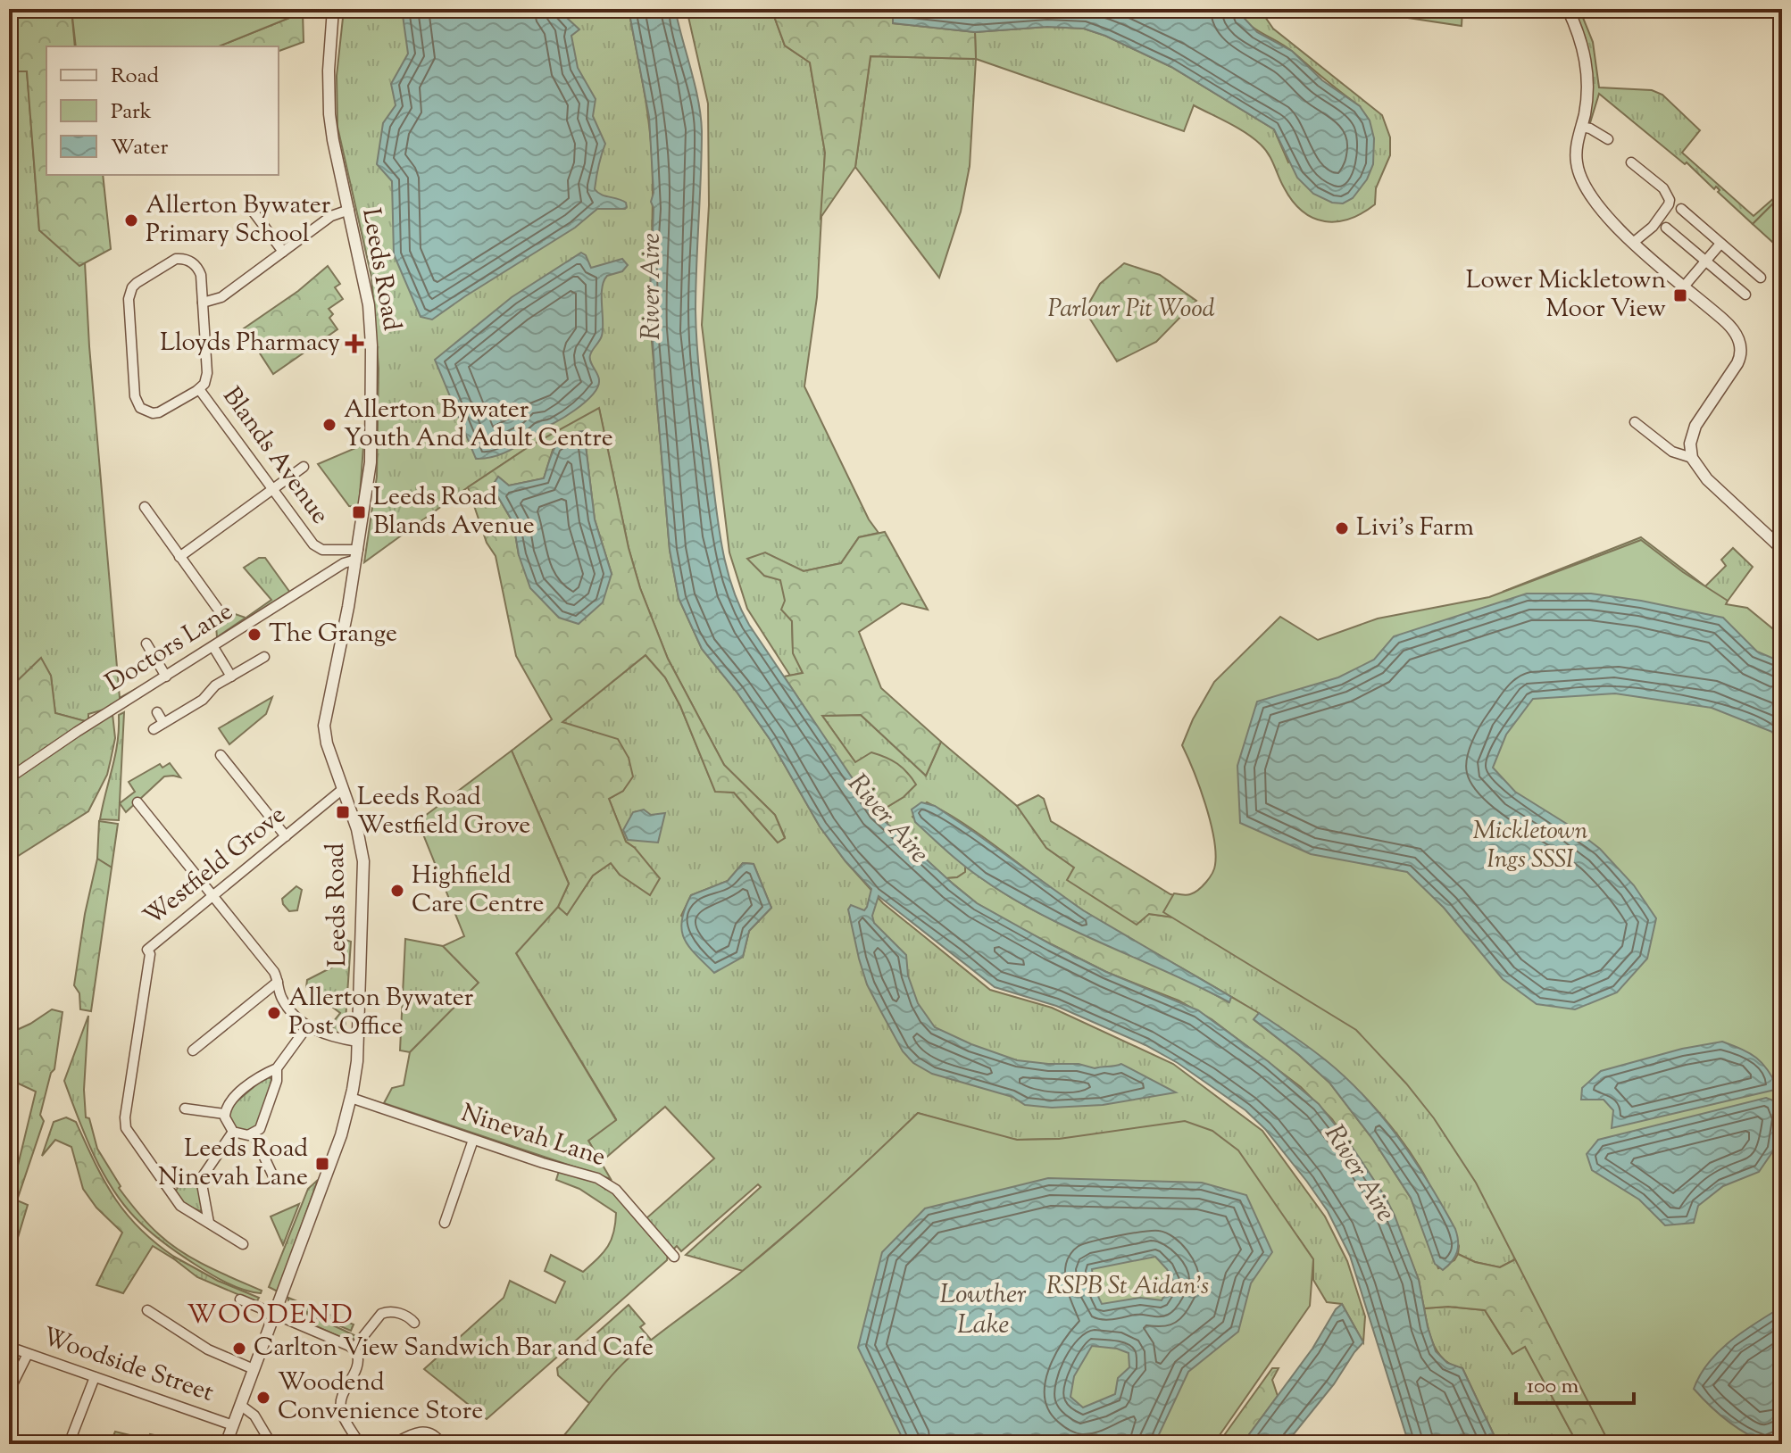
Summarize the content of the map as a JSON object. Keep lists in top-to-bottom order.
{
  "streets": {
    "street": [
      "Leeds Road",
      "Blands Avenue",
      "Doctors Lane",
      "Westfield Grove",
      "Ninevah Lane",
      "Woodside Street"
    ]
  },
  "crossings": [
    ["Leeds Road", "Blands Avenue"],
    ["Leeds Road", "Doctors Lane"],
    ["Leeds Road", "Westfield Grove"],
    ["Leeds Road", "Ninevah Lane"],
    ["Leeds Road", "Woodside Street"],
    ["Blands Avenue", "Doctors Lane"]
  ],
  "districts": ["WOODEND"],
  "water": ["River Aire", "Lowther Lake"],
  "parks": ["Parlour Pit Wood", "Mickletown Ings SSSI", "RSPB St Aidan's"],
  "places": {
    "other": [
      "Allerton Bywater Primary School",
      "Allerton Bywater Youth And Adult Centre",
      "Livi's Farm",
      "The Grange",
      "Highfield Care Centre",
      "Allerton Bywater Post Office",
      "Carlton View Sandwich Bar and Cafe",
      "Woodend Convenience Store"
    ],
    "transit": [
      "Lower Mickletown Moor View",
      "Leeds Road Blands Avenue",
      "Leeds Road Westfield Grove",
      "Leeds Road Ninevah Lane"
    ],
    "health": ["Lloyds Pharmacy"]
  },
  "legend": ["Road", "Park", "Water"],
  "scale_bar": "100 m"
}
